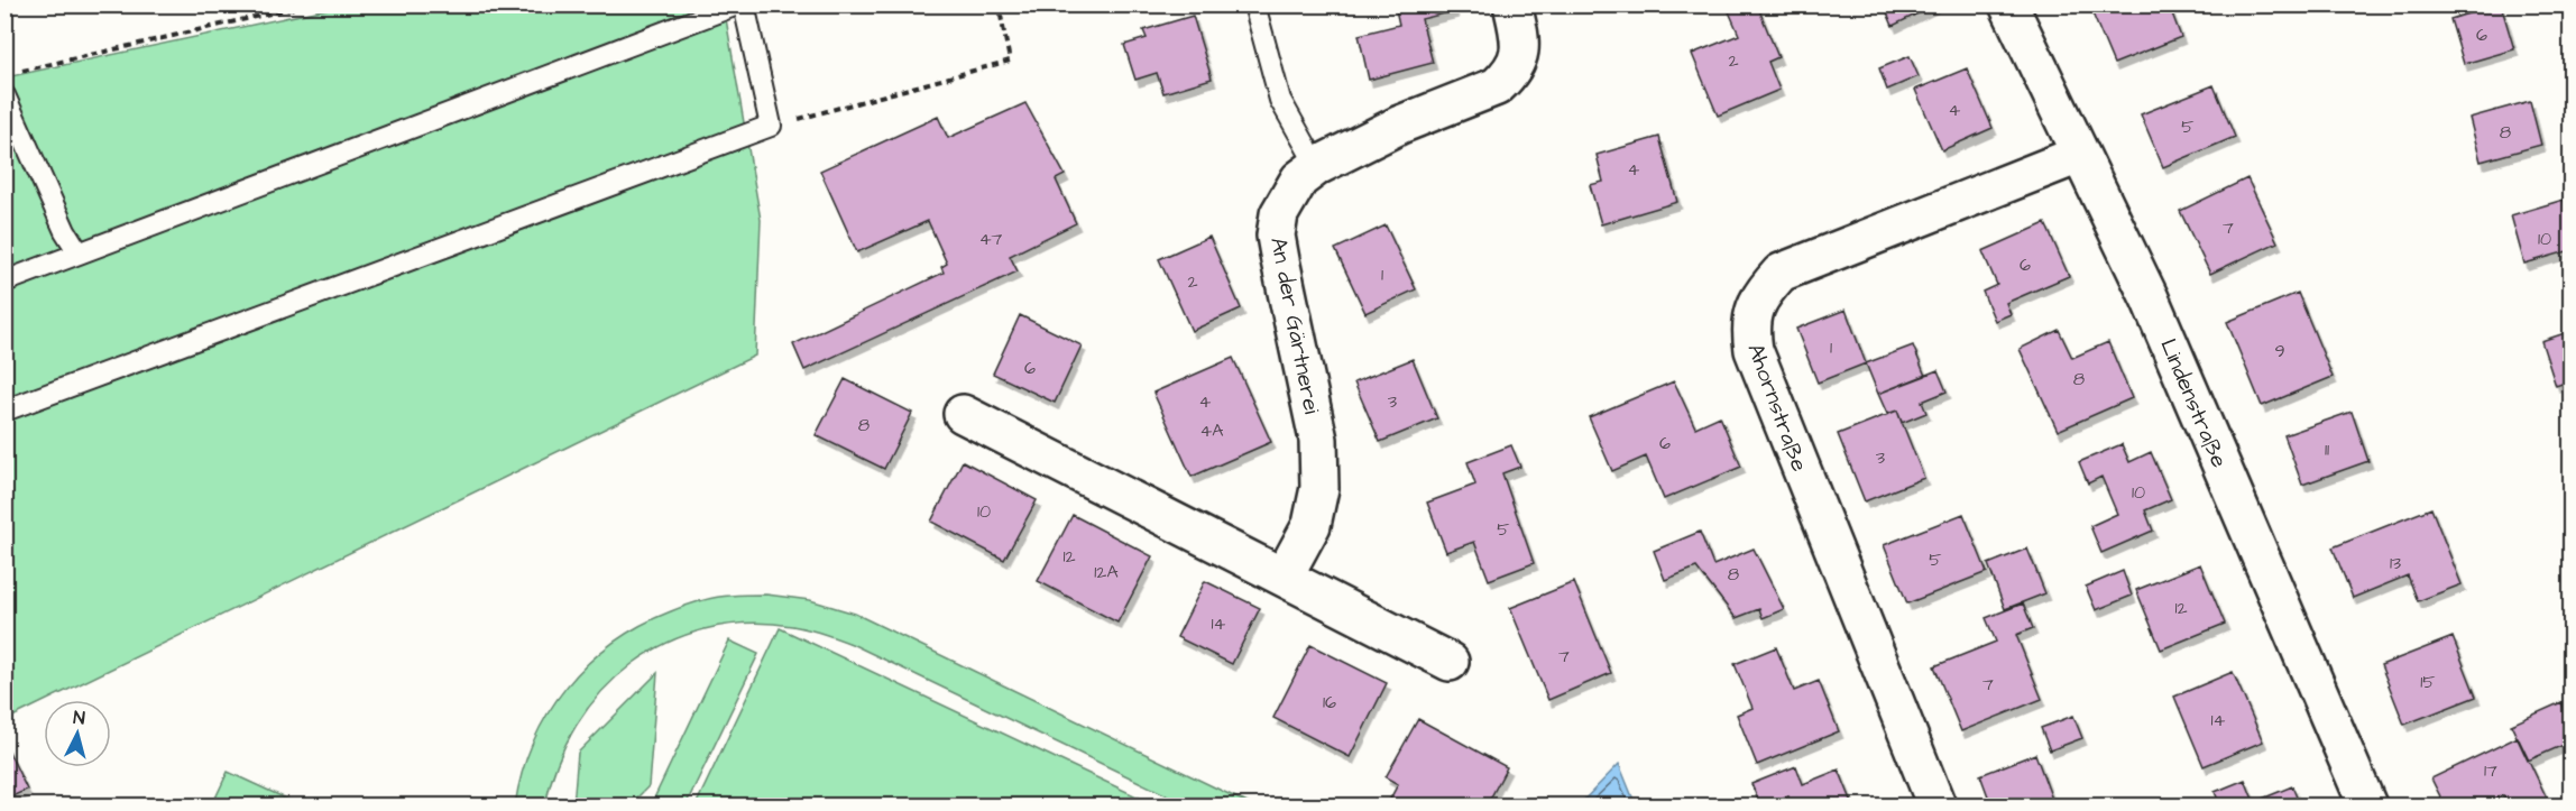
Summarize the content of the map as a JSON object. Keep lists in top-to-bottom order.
{
  "streets": {
    "street": ["An der Gärtnerei", "Lindenstraße", "Ahornstraße"]
  },
  "crossings": [
    ["Lindenstraße", "Ahornstraße"]
  ],
  "house_numbers": [
    "6",
    "2",
    "4",
    "5",
    "8",
    "4",
    "7",
    "47",
    "10",
    "6",
    "1",
    "2",
    "1",
    "9",
    "6",
    "8",
    "4",
    "3",
    "8",
    "4A",
    "6",
    "11",
    "3",
    "10",
    "10",
    "5",
    "12",
    "5",
    "13",
    "12A",
    "8",
    "12",
    "14",
    "7",
    "15",
    "7",
    "16",
    "14",
    "17"
  ],
  "north": "top"
}
